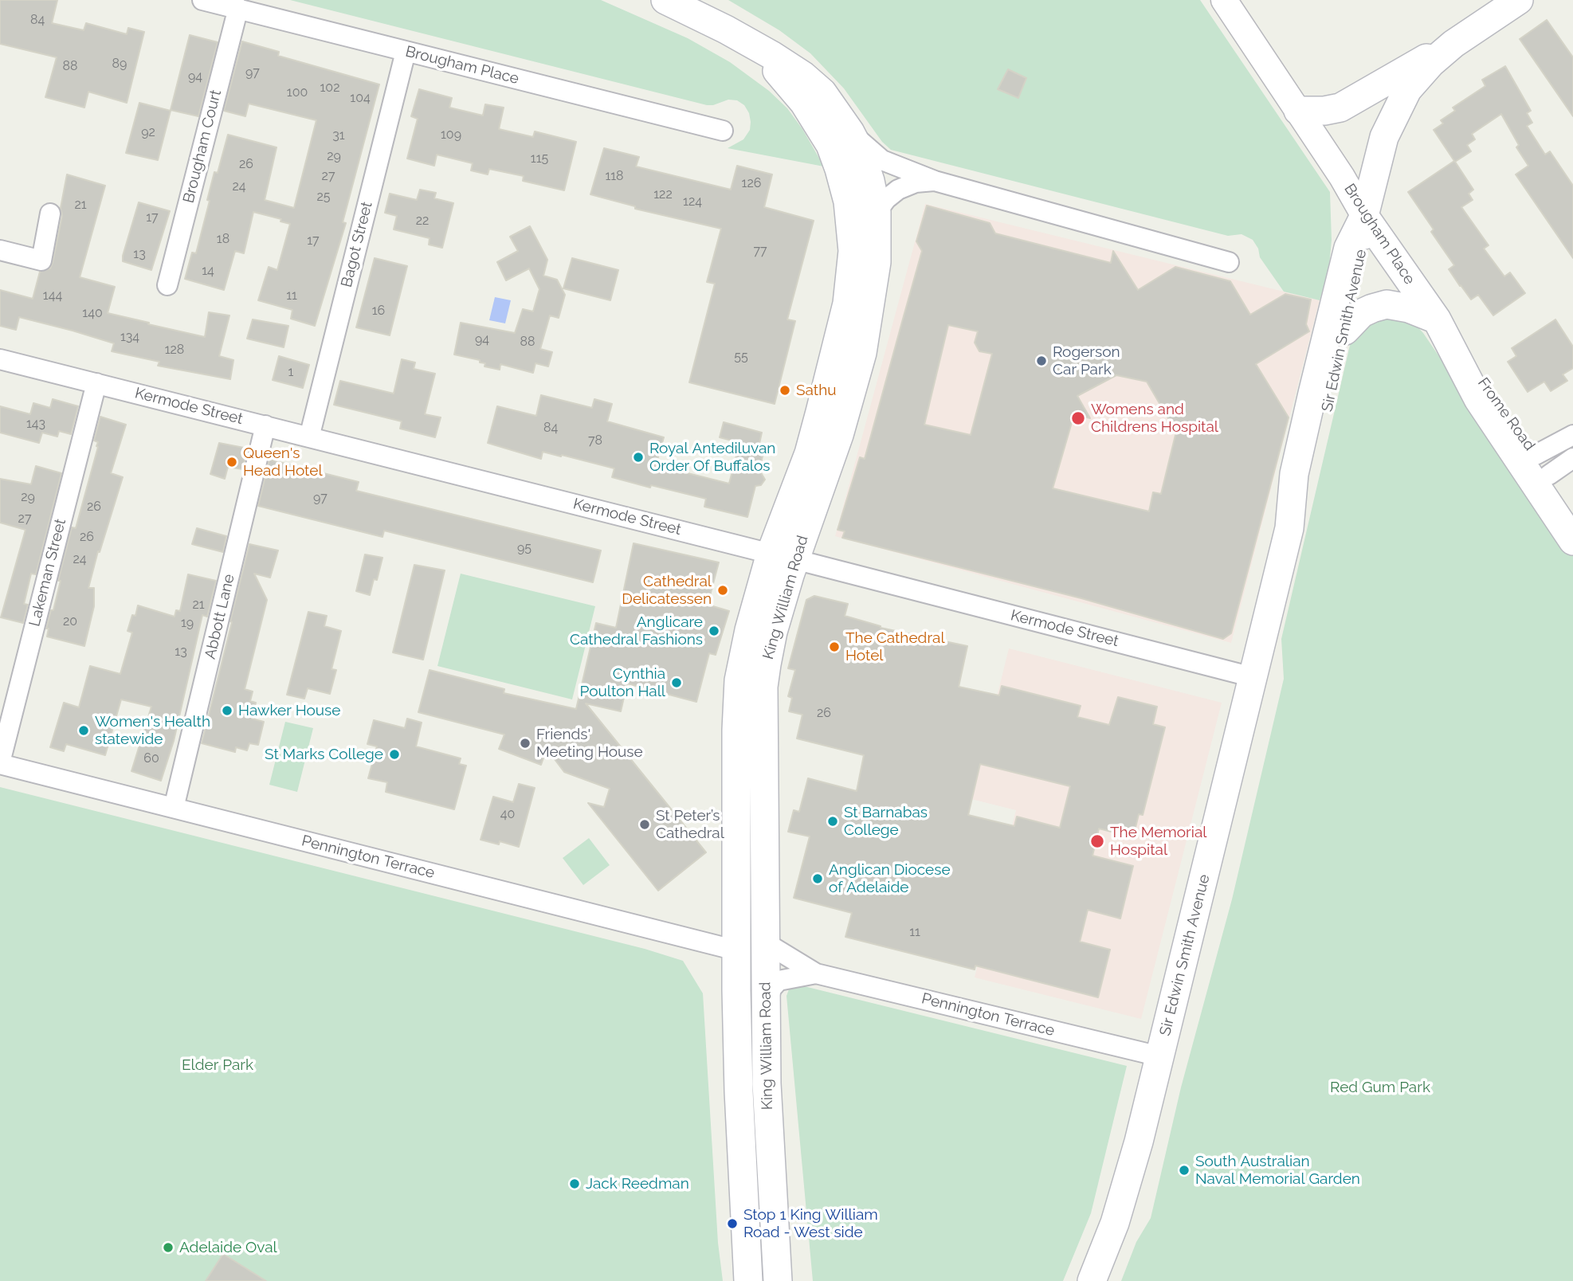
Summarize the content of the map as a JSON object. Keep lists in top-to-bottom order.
{
  "streets": {
    "main road": [
      "Brougham Place",
      "Sir Edwin Smith Avenue",
      "Frome Road",
      "King William Road"
    ],
    "street": [
      "Brougham Court",
      "Bagot Street",
      "Kermode Street",
      "Lakeman Street",
      "Abbott Lane",
      "Pennington Terrace"
    ]
  },
  "crossings": [
    ["Brougham Place", "Brougham Court"],
    ["Brougham Place", "Bagot Street"],
    ["Brougham Place", "Sir Edwin Smith Avenue"],
    ["Brougham Place", "Frome Road"],
    ["Bagot Street", "Kermode Street"],
    ["Sir Edwin Smith Avenue", "Kermode Street"],
    ["Sir Edwin Smith Avenue", "Pennington Terrace"],
    ["Kermode Street", "Lakeman Street"],
    ["Kermode Street", "King William Road"],
    ["Kermode Street", "Abbott Lane"],
    ["Lakeman Street", "Pennington Terrace"],
    ["King William Road", "Pennington Terrace"],
    ["Abbott Lane", "Pennington Terrace"]
  ],
  "parks": ["Elder Park", "Red Gum Park"],
  "places": [
    "Rogerson Car Park",
    "Sathu",
    "Womens and Childrens Hospital",
    "Royal Antediluvan Order Of Buffalos",
    "Queen's Head Hotel",
    "Cathedral Delicatessen",
    "Anglicare Cathedral Fashions",
    "The Cathedral Hotel",
    "Cynthia Poulton Hall",
    "Hawker House",
    "Women's Health statewide",
    "Friends' Meeting House",
    "St Marks College",
    "St Barnabas College",
    "St Peter’s Cathedral",
    "The Memorial Hospital",
    "Anglican Diocese of Adelaide",
    "South Australian Naval Memorial Garden",
    "Jack Reedman",
    "Stop 1 King William Road - West side",
    "Adelaide Oval"
  ],
  "house_numbers": [
    "84",
    "89",
    "88",
    "97",
    "94",
    "102",
    "100",
    "104",
    "92",
    "109",
    "31",
    "29",
    "115",
    "26",
    "27",
    "118",
    "126",
    "24",
    "122",
    "25",
    "124",
    "21",
    "17",
    "22",
    "18",
    "17",
    "77",
    "13",
    "14",
    "144",
    "11",
    "16",
    "140",
    "134",
    "94",
    "88",
    "128",
    "55",
    "1",
    "143",
    "84",
    "78",
    "29",
    "97",
    "26",
    "27",
    "26",
    "95",
    "24",
    "21",
    "20",
    "19",
    "13",
    "26",
    "60",
    "40",
    "11"
  ]
}
